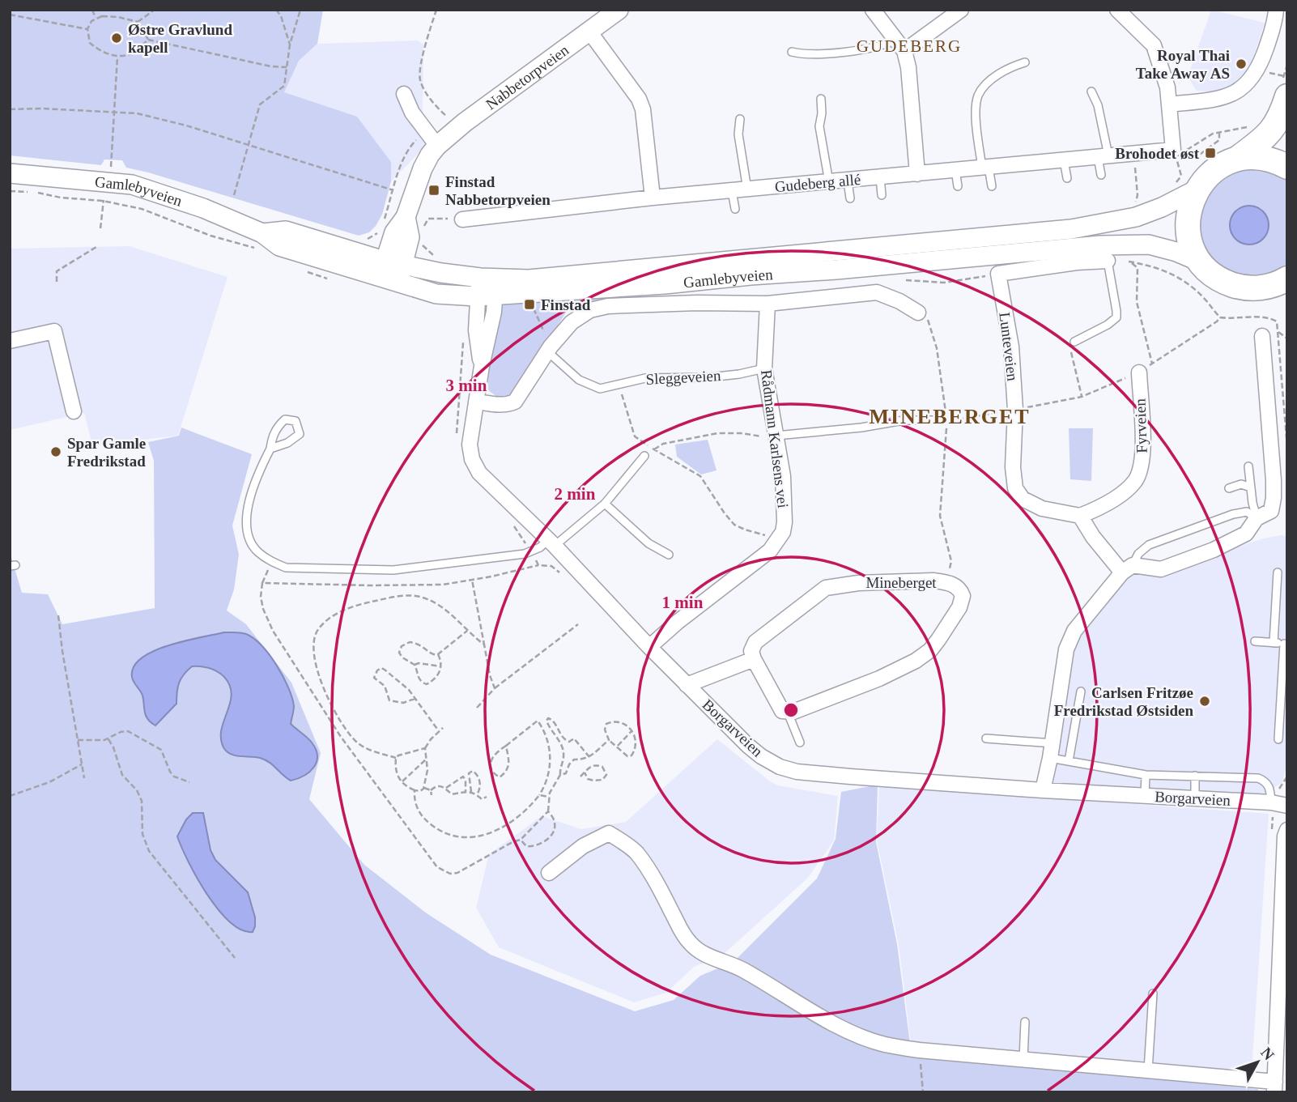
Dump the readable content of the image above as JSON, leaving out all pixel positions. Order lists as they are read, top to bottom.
{
  "streets": {
    "street": [
      "Nabbetorpveien",
      "Gudeberg allé",
      "Gamlebyveien",
      "Lunteveien",
      "Fyrveien",
      "Rådmann Karlsens vei",
      "Mineberget",
      "Borgarveien"
    ],
    "lane": ["Sleggeveien"]
  },
  "crossings": [
    ["Nabbetorpveien", "Gamlebyveien"],
    ["Gamlebyveien", "Borgarveien"],
    ["Lunteveien", "Fyrveien"],
    ["Sleggeveien", "Rådmann Karlsens vei"]
  ],
  "districts": ["GUDEBERG", "MINEBERGET"],
  "places": {
    "other": [
      "Østre Gravlund kapell",
      "Royal Thai Take Away AS",
      "Spar Gamle Fredrikstad",
      "Carlsen Fritzøe Fredrikstad Østsiden"
    ],
    "transit": ["Brohodet øst", "Finstad Nabbetorpveien", "Finstad"]
  },
  "north": "top right",
  "rings": ["3 min", "2 min", "1 min"]
}
